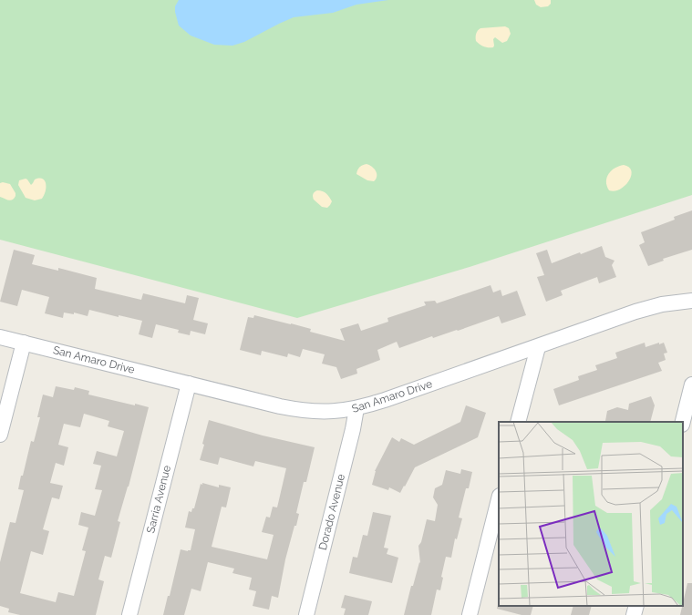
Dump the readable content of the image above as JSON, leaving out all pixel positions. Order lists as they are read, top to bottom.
{
  "streets": {
    "street": ["San Amaro Drive", "Sarria Avenue", "Dorado Avenue"]
  },
  "crossings": [
    ["San Amaro Drive", "Sarria Avenue"],
    ["San Amaro Drive", "Dorado Avenue"]
  ]
}
